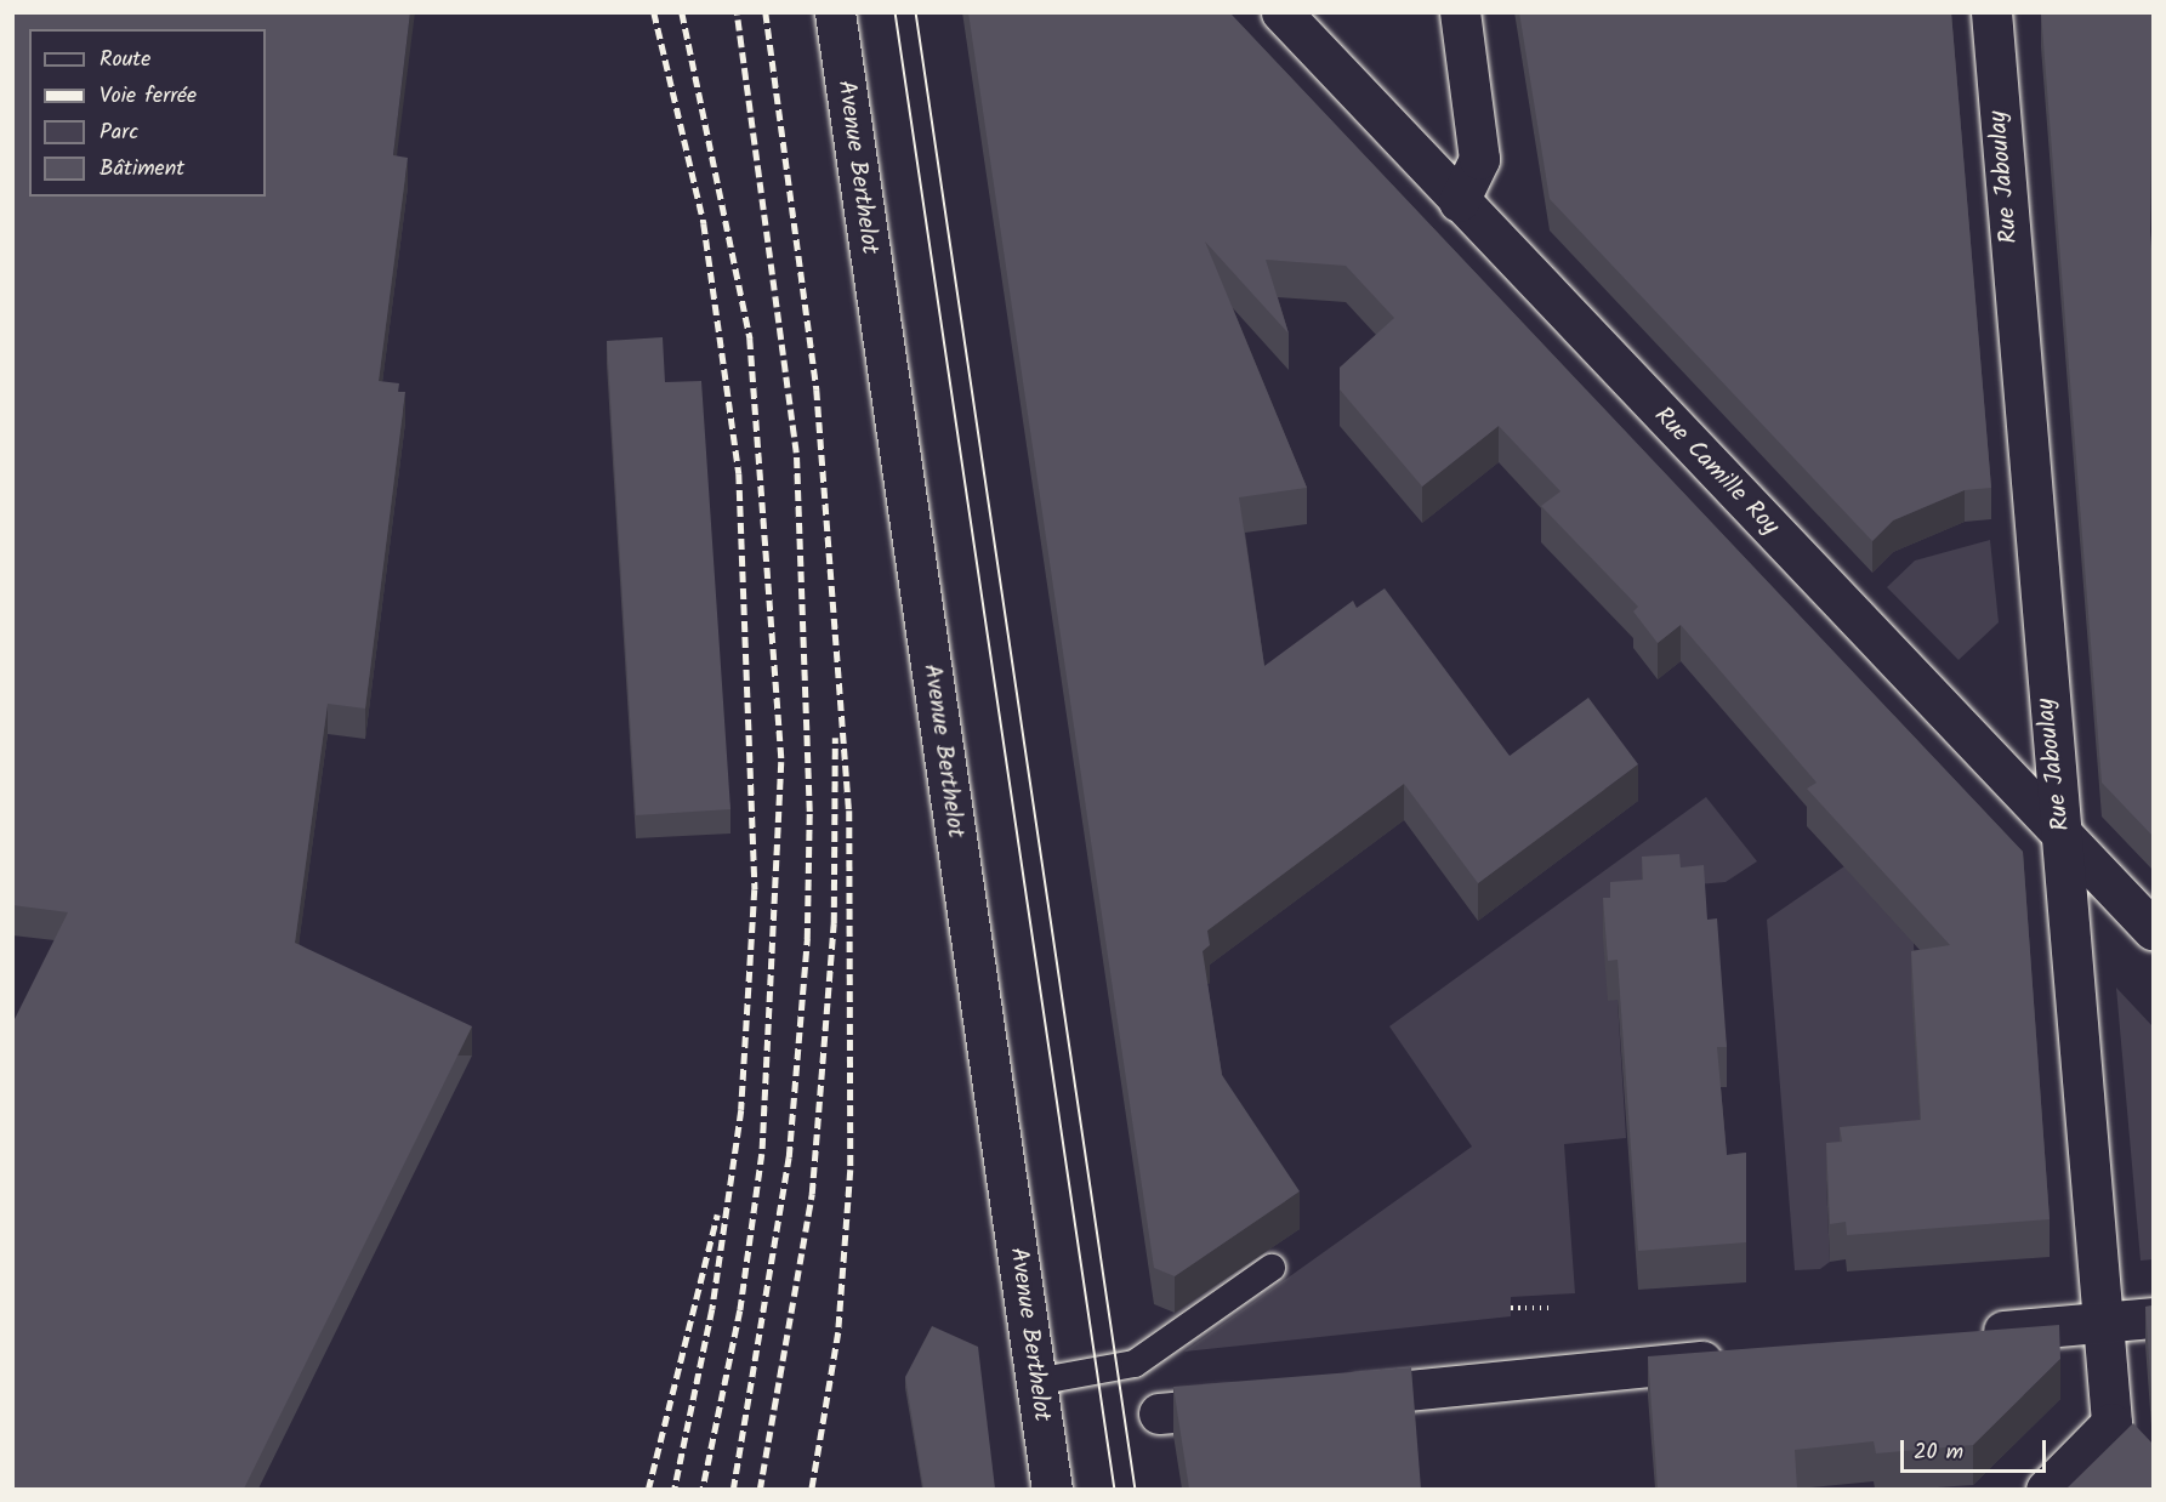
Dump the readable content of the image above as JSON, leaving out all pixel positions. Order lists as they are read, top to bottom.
{
  "streets": {
    "street": ["Avenue Berthelot", "Rue Jaboulay", "Rue Camille Roy"]
  },
  "crossings": [
    ["Rue Jaboulay", "Rue Camille Roy"]
  ],
  "legend": [
    "Route",
    "Voie ferrée",
    "Parc",
    "Bâtiment"
  ],
  "scale_bar": "20 m"
}
